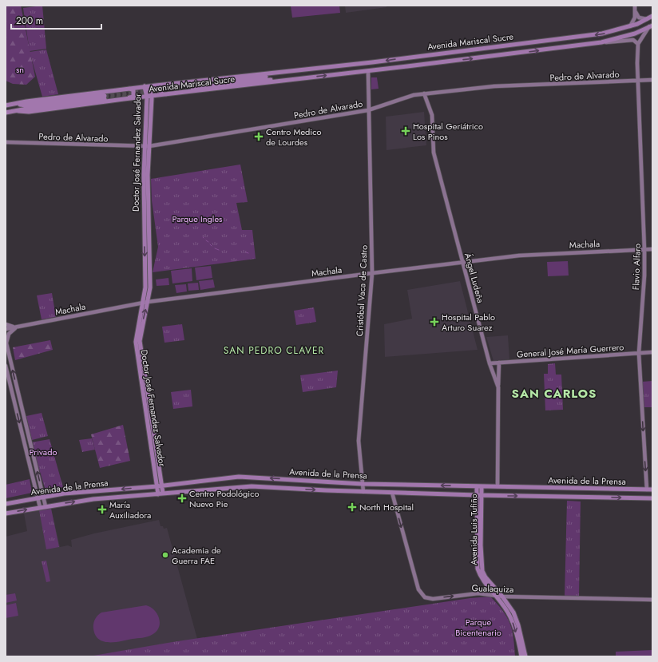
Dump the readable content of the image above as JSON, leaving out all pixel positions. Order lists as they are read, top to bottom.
{
  "streets": {
    "main road": [
      "Avenida Mariscal Sucre",
      "Pedro de Alvarado",
      "Doctor José Fernandez Salvador",
      "Machala",
      "Flavio Alfaro",
      "Ángel Ludeña",
      "Cristóbal Vaca de Castro",
      "General José María Guerrero",
      "Avenida de la Prensa",
      "Avenida Luis Tufiño",
      "Gualaquiza"
    ]
  },
  "crossings": [
    ["Avenida Mariscal Sucre", "Doctor José Fernandez Salvador"],
    ["Avenida Mariscal Sucre", "Cristóbal Vaca de Castro"],
    ["Pedro de Alvarado", "Doctor José Fernandez Salvador"],
    ["Pedro de Alvarado", "Flavio Alfaro"],
    ["Pedro de Alvarado", "Ángel Ludeña"],
    ["Pedro de Alvarado", "Cristóbal Vaca de Castro"],
    ["Doctor José Fernandez Salvador", "Machala"],
    ["Doctor José Fernandez Salvador", "Avenida de la Prensa"],
    ["Machala", "Flavio Alfaro"],
    ["Machala", "Ángel Ludeña"],
    ["Machala", "Cristóbal Vaca de Castro"],
    ["Flavio Alfaro", "General José María Guerrero"],
    ["Flavio Alfaro", "Avenida de la Prensa"],
    ["Ángel Ludeña", "General José María Guerrero"],
    ["Ángel Ludeña", "Avenida de la Prensa"],
    ["Cristóbal Vaca de Castro", "Avenida de la Prensa"],
    ["Avenida de la Prensa", "Avenida Luis Tufiño"],
    ["Avenida de la Prensa", "Gualaquiza"],
    ["Avenida Luis Tufiño", "Gualaquiza"]
  ],
  "districts": ["SAN PEDRO CLAVER", "SAN CARLOS"],
  "parks": [
    "sn",
    "Parque Ingles",
    "Privado",
    "Parque Bicentenario"
  ],
  "places": {
    "health": [
      "Hospital Geriátrico Los Pinos",
      "Centro Medico de Lourdes",
      "Hospital Pablo Arturo Suarez",
      "Centro Podológico Nuevo Pie",
      "North Hospital",
      "María Auxiliadora"
    ],
    "other": ["Academia de Guerra FAE"]
  },
  "scale_bar": "200 m"
}
